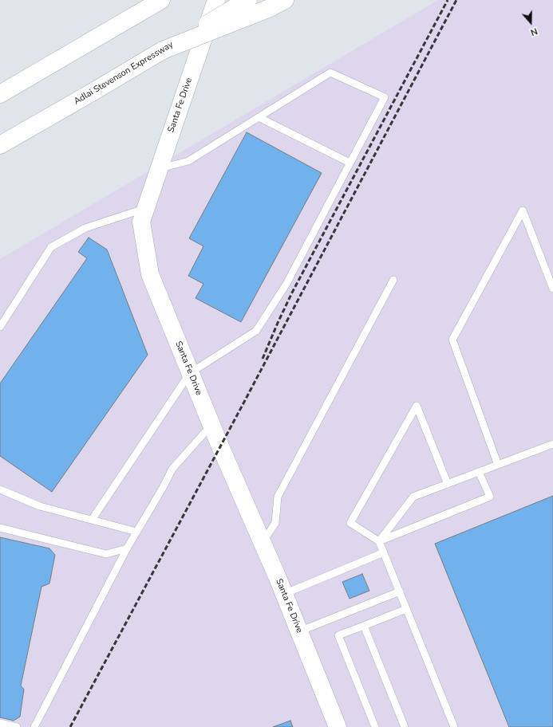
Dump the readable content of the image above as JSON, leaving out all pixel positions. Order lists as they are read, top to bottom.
{
  "streets": {
    "main road": ["Adlai Stevenson Expressway", "Santa Fe Drive"]
  },
  "north": "bottom"
}
